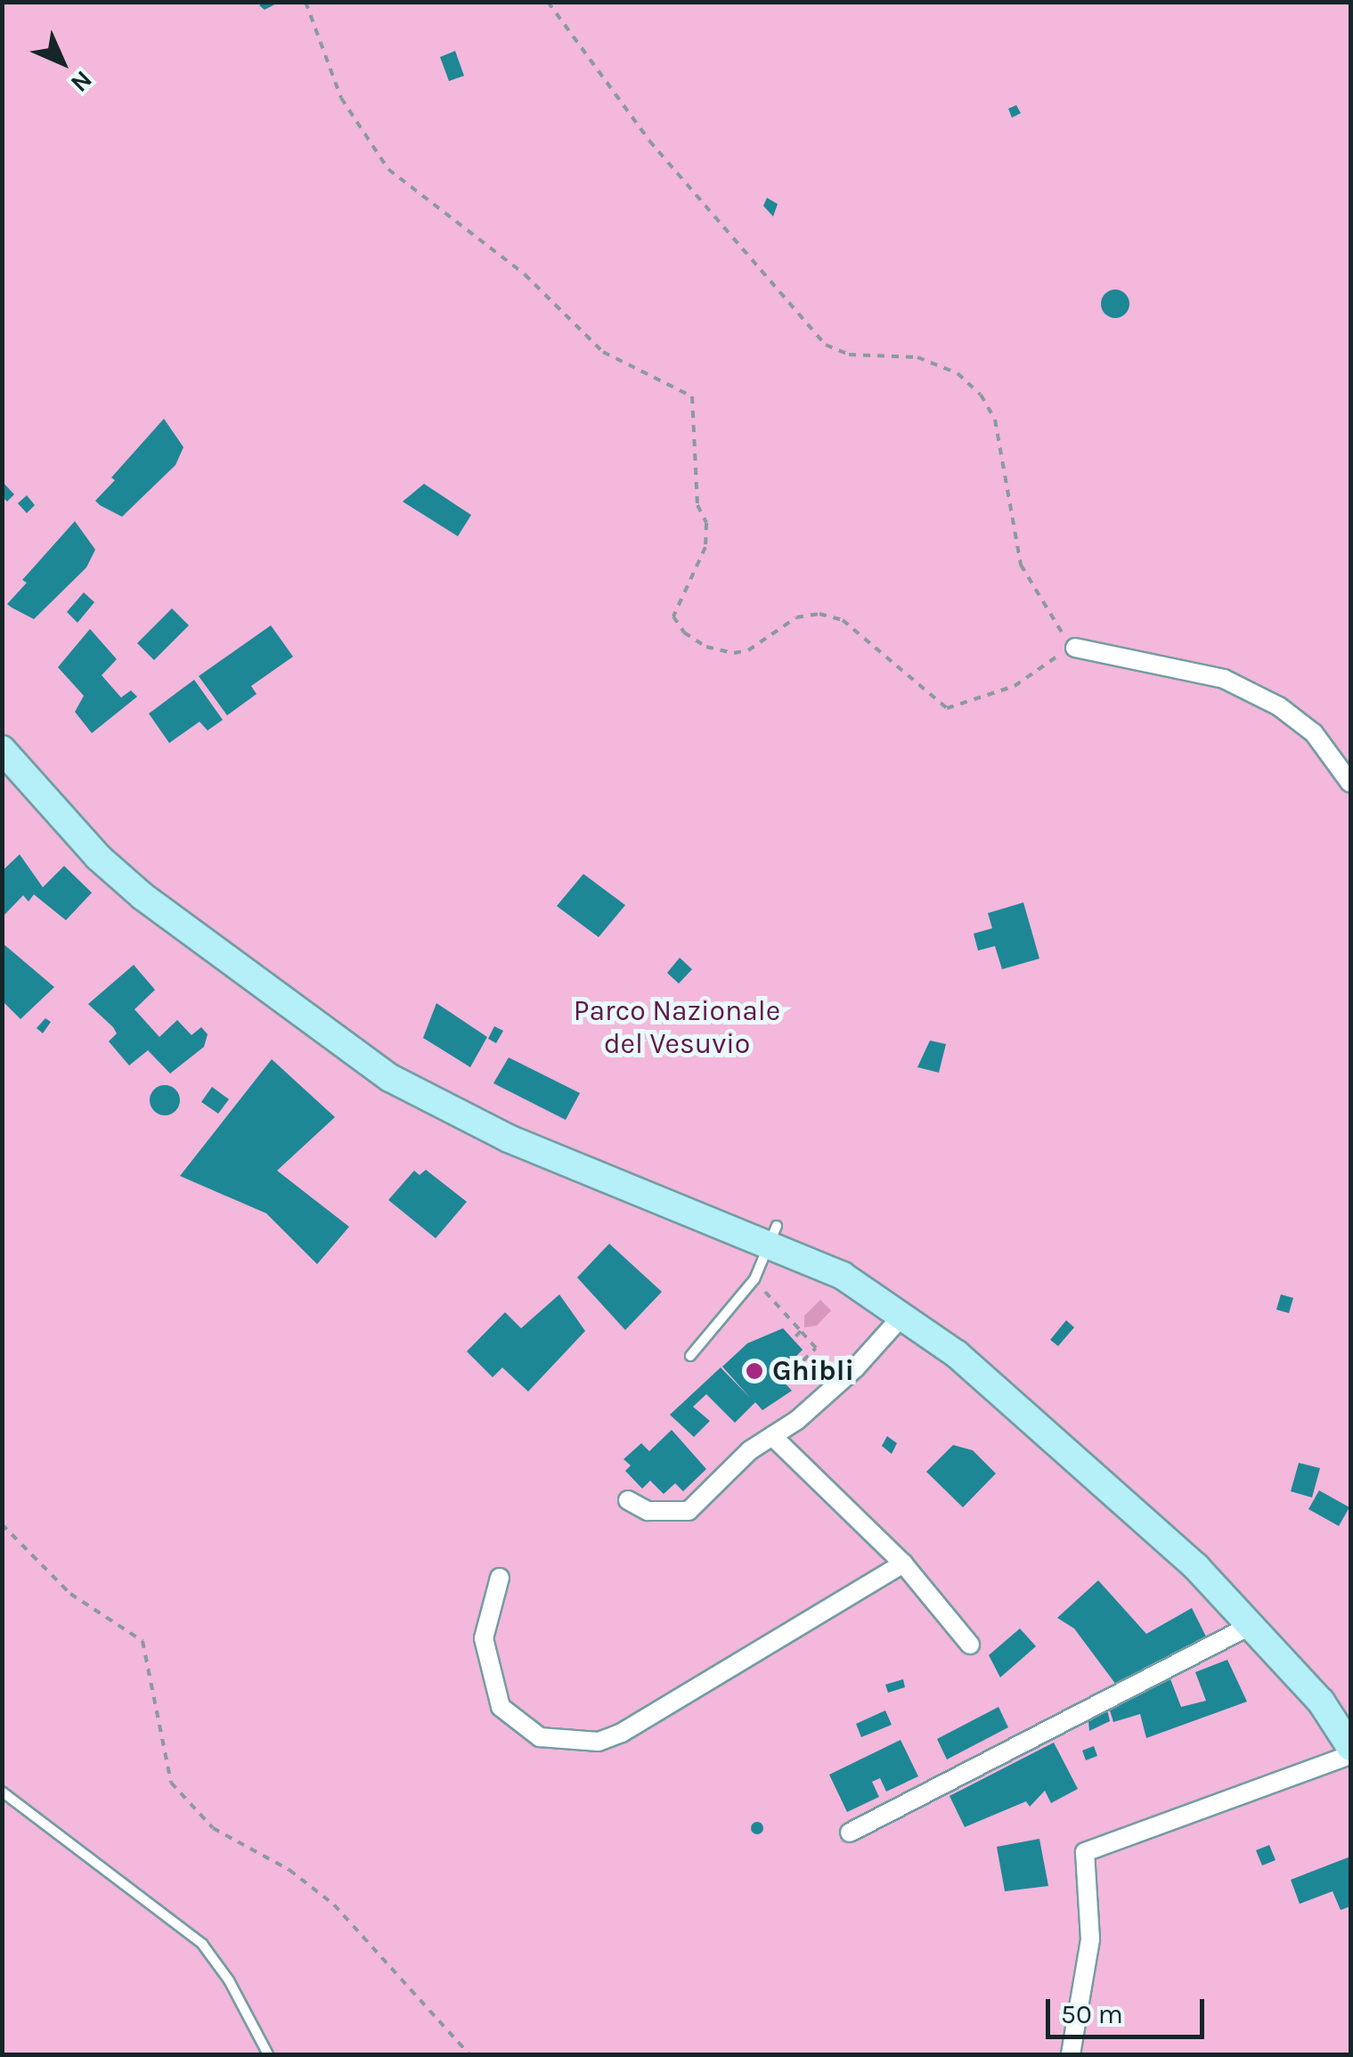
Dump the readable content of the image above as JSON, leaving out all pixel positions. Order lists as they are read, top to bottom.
{
  "parks": ["Parco Nazionale del Vesuvio"],
  "places": ["Ghibli"],
  "scale_bar": "50 m",
  "north": "bottom right"
}
